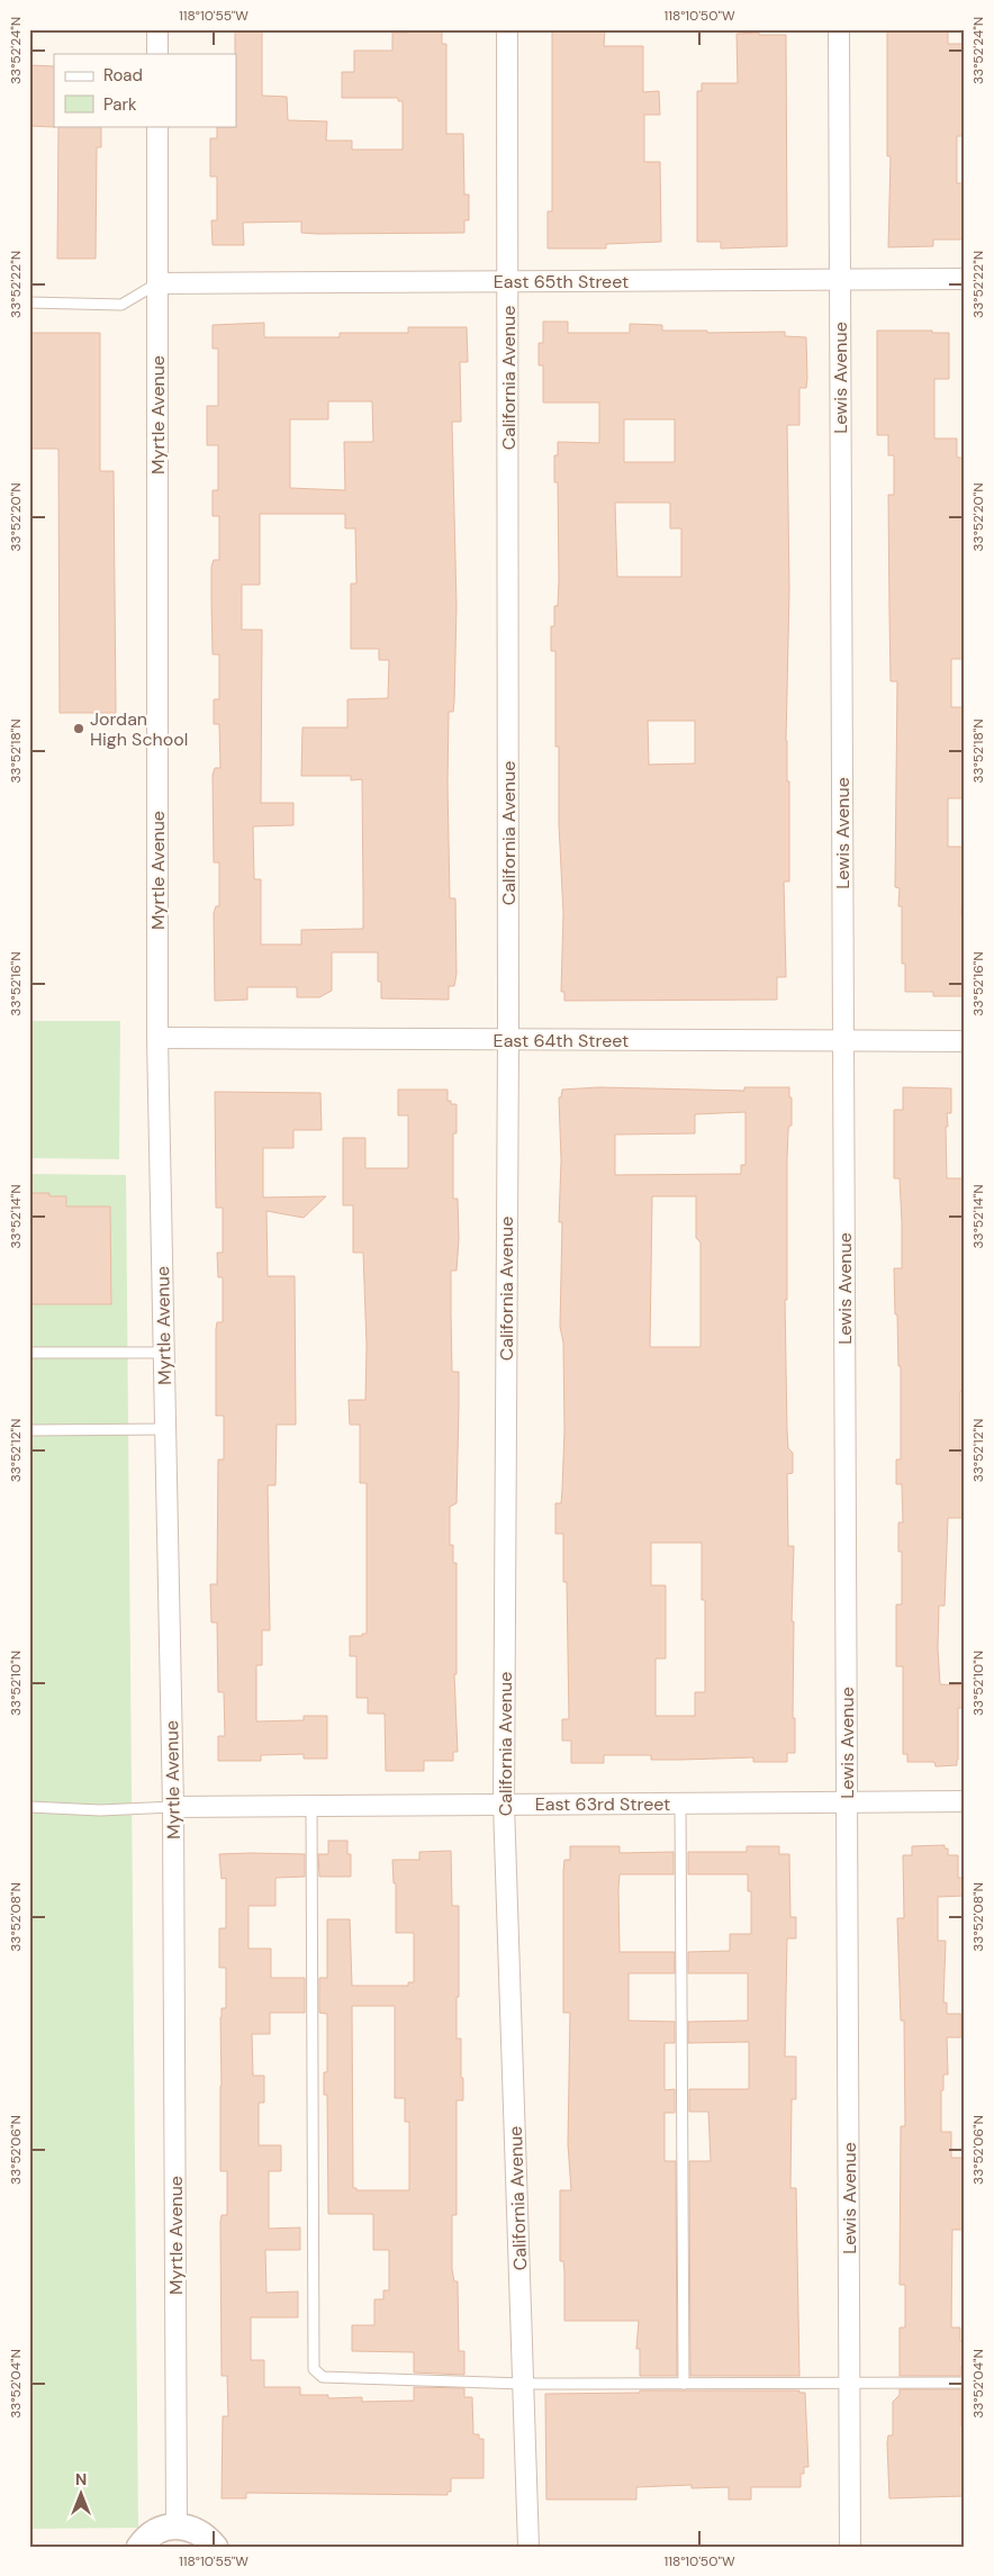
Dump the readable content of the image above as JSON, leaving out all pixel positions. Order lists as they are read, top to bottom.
{
  "streets": {
    "street": [
      "East 65th Street",
      "California Avenue",
      "Lewis Avenue",
      "Myrtle Avenue",
      "East 64th Street",
      "East 63rd Street"
    ]
  },
  "crossings": [
    ["East 65th Street", "California Avenue"],
    ["East 65th Street", "Lewis Avenue"],
    ["East 65th Street", "Myrtle Avenue"],
    ["California Avenue", "East 64th Street"],
    ["California Avenue", "East 63rd Street"],
    ["Lewis Avenue", "East 64th Street"],
    ["Lewis Avenue", "East 63rd Street"],
    ["Myrtle Avenue", "East 64th Street"],
    ["Myrtle Avenue", "East 63rd Street"]
  ],
  "places": ["Jordan High School"],
  "legend": ["Road", "Park"],
  "north": "top",
  "coordinates": [
    "118°10'55\"W",
    "118°10'50\"W",
    "33°52'24\"N",
    "33°52'22\"N",
    "33°52'20\"N",
    "33°52'18\"N",
    "33°52'16\"N",
    "33°52'14\"N",
    "33°52'12\"N",
    "33°52'10\"N",
    "33°52'08\"N",
    "33°52'06\"N",
    "33°52'04\"N"
  ]
}
